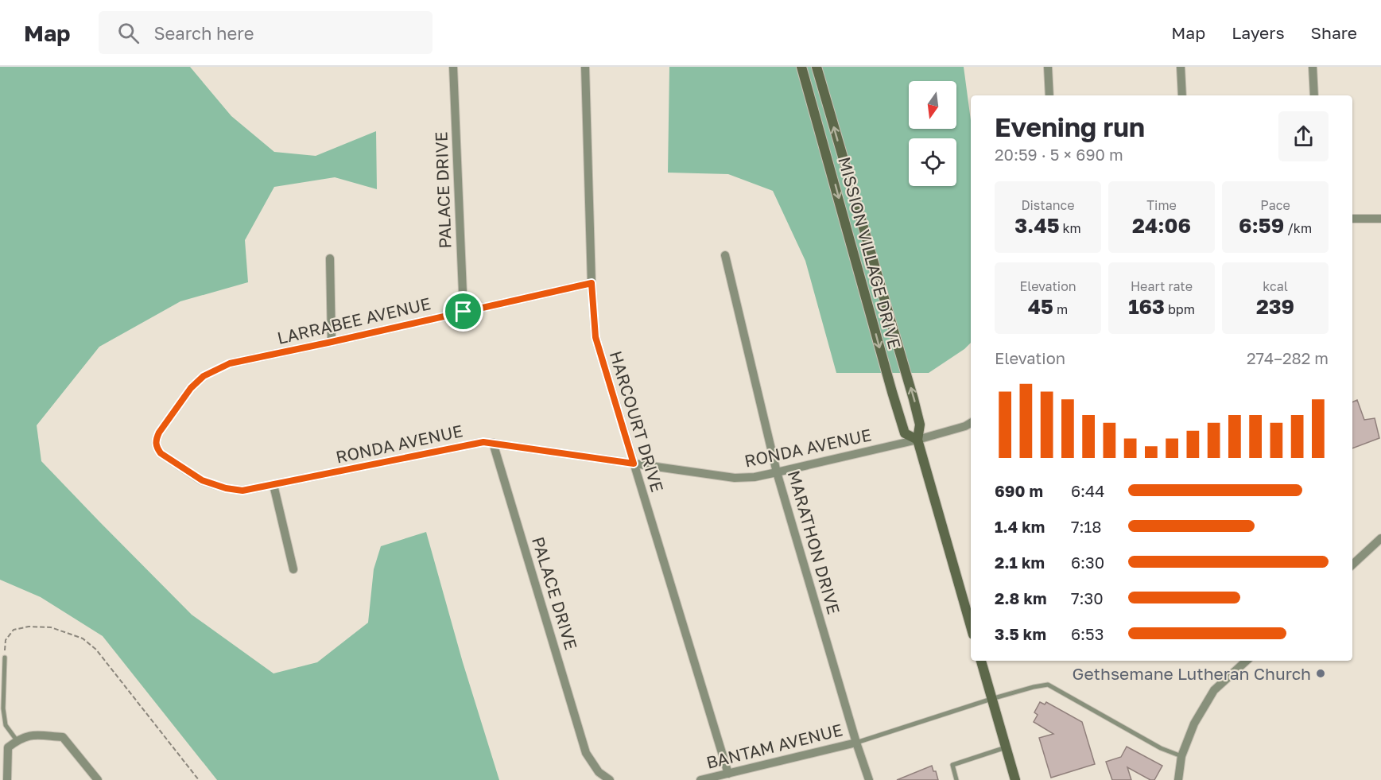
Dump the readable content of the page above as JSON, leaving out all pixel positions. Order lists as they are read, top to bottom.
{
  "streets": {
    "main road": ["MISSION VILLAGE DRIVE"],
    "street": [
      "PALACE DRIVE",
      "LARRABEE AVENUE",
      "HARCOURT DRIVE",
      "RONDA AVENUE",
      "MARATHON DRIVE",
      "BANTAM AVENUE"
    ]
  },
  "crossings": [
    ["PALACE DRIVE", "LARRABEE AVENUE"],
    ["PALACE DRIVE", "RONDA AVENUE"],
    ["MISSION VILLAGE DRIVE", "RONDA AVENUE"],
    ["LARRABEE AVENUE", "HARCOURT DRIVE"],
    ["LARRABEE AVENUE", "RONDA AVENUE"],
    ["HARCOURT DRIVE", "RONDA AVENUE"],
    ["HARCOURT DRIVE", "BANTAM AVENUE"],
    ["RONDA AVENUE", "MARATHON DRIVE"],
    ["MARATHON DRIVE", "BANTAM AVENUE"]
  ],
  "places": ["Gethsemane Lutheran Church"],
  "north": "bottom",
  "page": {
    "header": "Map",
    "search": "Search here",
    "nav": ["Map", "Layers", "Share"],
    "heading": ["Evening run", "20:59 · 5 × 690 m"],
    "stats": [
      ["Distance", "3.45 km"],
      ["Time", "24:06"],
      ["Pace", "6:59 /km"],
      ["Elevation", "45 m"],
      ["Heart rate", "163 bpm"],
      ["kcal", "239"]
    ],
    "chart": ["Elevation", "274–282 m"],
    "list": [
      {
        "name": "690 m",
        "note": "6:44"
      },
      {
        "name": "1.4 km",
        "note": "7:18"
      },
      {
        "name": "2.1 km",
        "note": "6:30"
      },
      {
        "name": "2.8 km",
        "note": "7:30"
      },
      {
        "name": "3.5 km",
        "note": "6:53"
      }
    ]
  }
}
